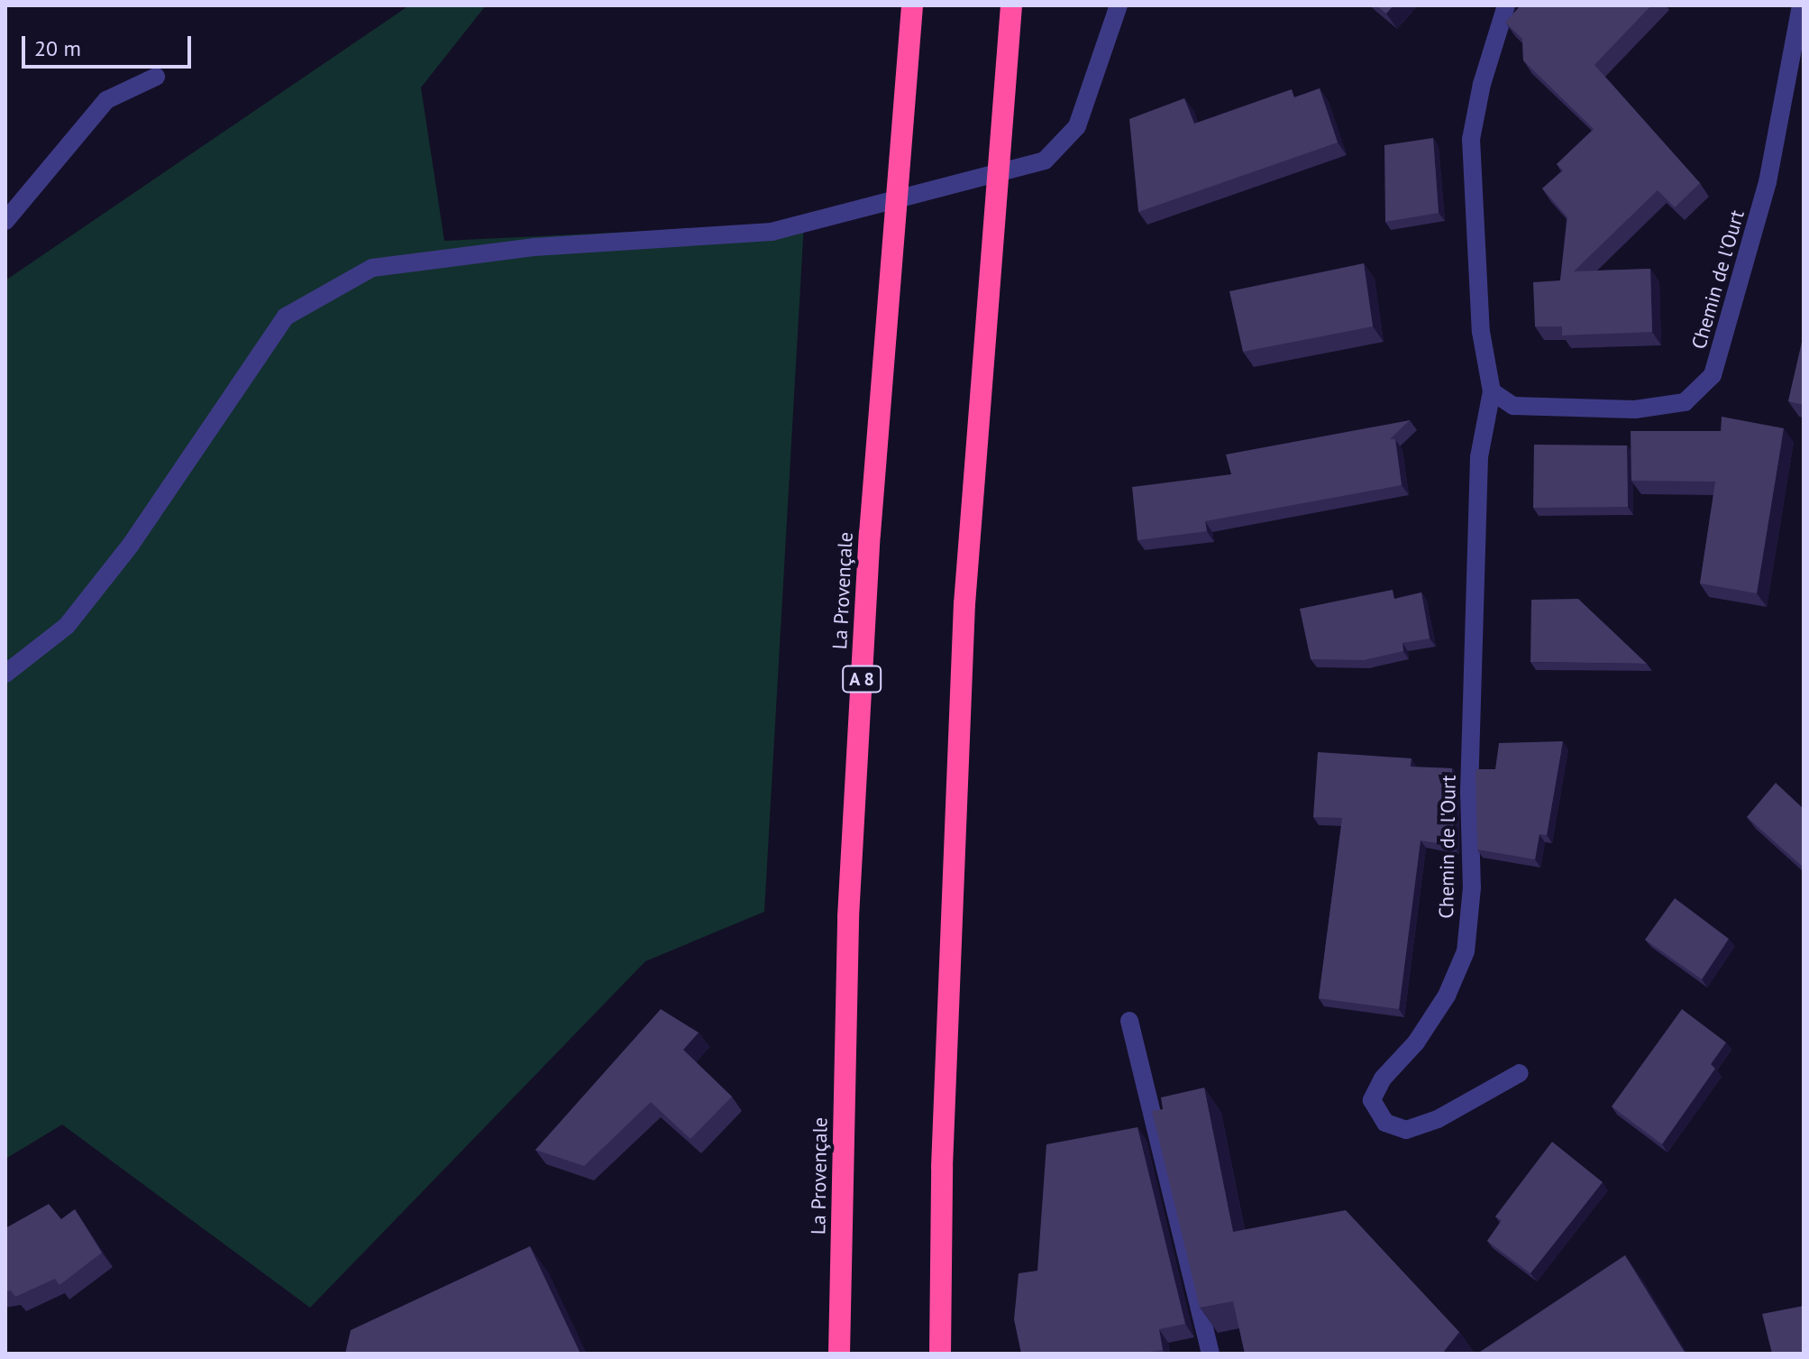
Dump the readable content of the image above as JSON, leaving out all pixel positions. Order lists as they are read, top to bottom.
{
  "streets": {
    "highway": ["La Provençale", "A 8"],
    "street": ["Chemin de l'Ourt"]
  },
  "scale_bar": "20 m"
}
